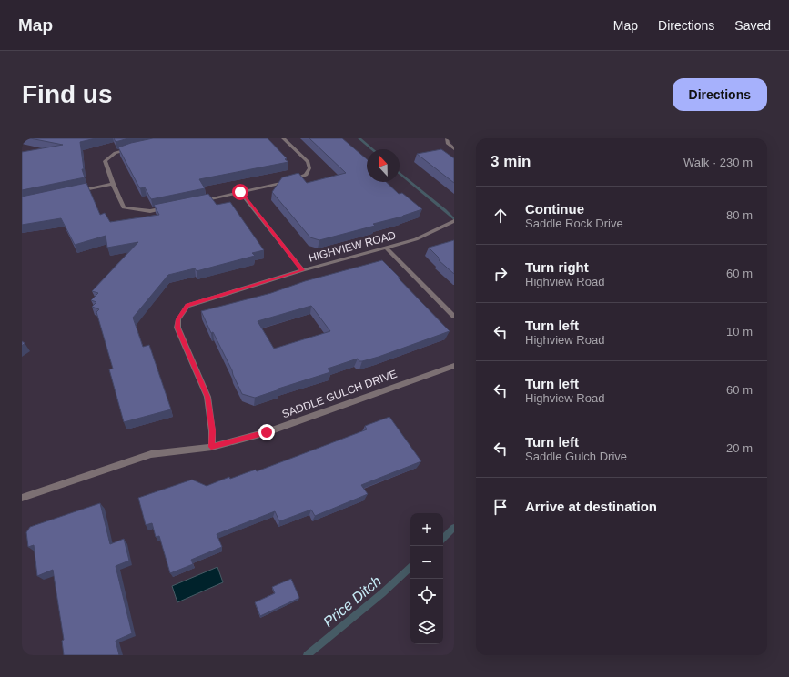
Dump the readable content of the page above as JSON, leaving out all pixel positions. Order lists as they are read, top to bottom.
{
  "streets": {
    "street": ["HIGHVIEW ROAD", "SADDLE GULCH DRIVE"]
  },
  "crossings": [
    ["HIGHVIEW ROAD", "SADDLE GULCH DRIVE"]
  ],
  "water": ["Price Ditch"],
  "north": "top",
  "page": {
    "header": "Map",
    "nav": ["Map", "Directions", "Saved"],
    "buttons": "Directions",
    "title": "Find us",
    "heading": ["3 min", "Walk · 230 m"],
    "list": [
      ["Continue", "Saddle Rock Drive", "80 m"],
      ["Turn right", "Highview Road", "60 m"],
      ["Turn left", "Highview Road", "10 m"],
      ["Turn left", "Highview Road", "60 m"],
      ["Turn left", "Saddle Gulch Drive", "20 m"],
      "Arrive at destination"
    ],
    "map_buttons": ["+", "−"]
  }
}
